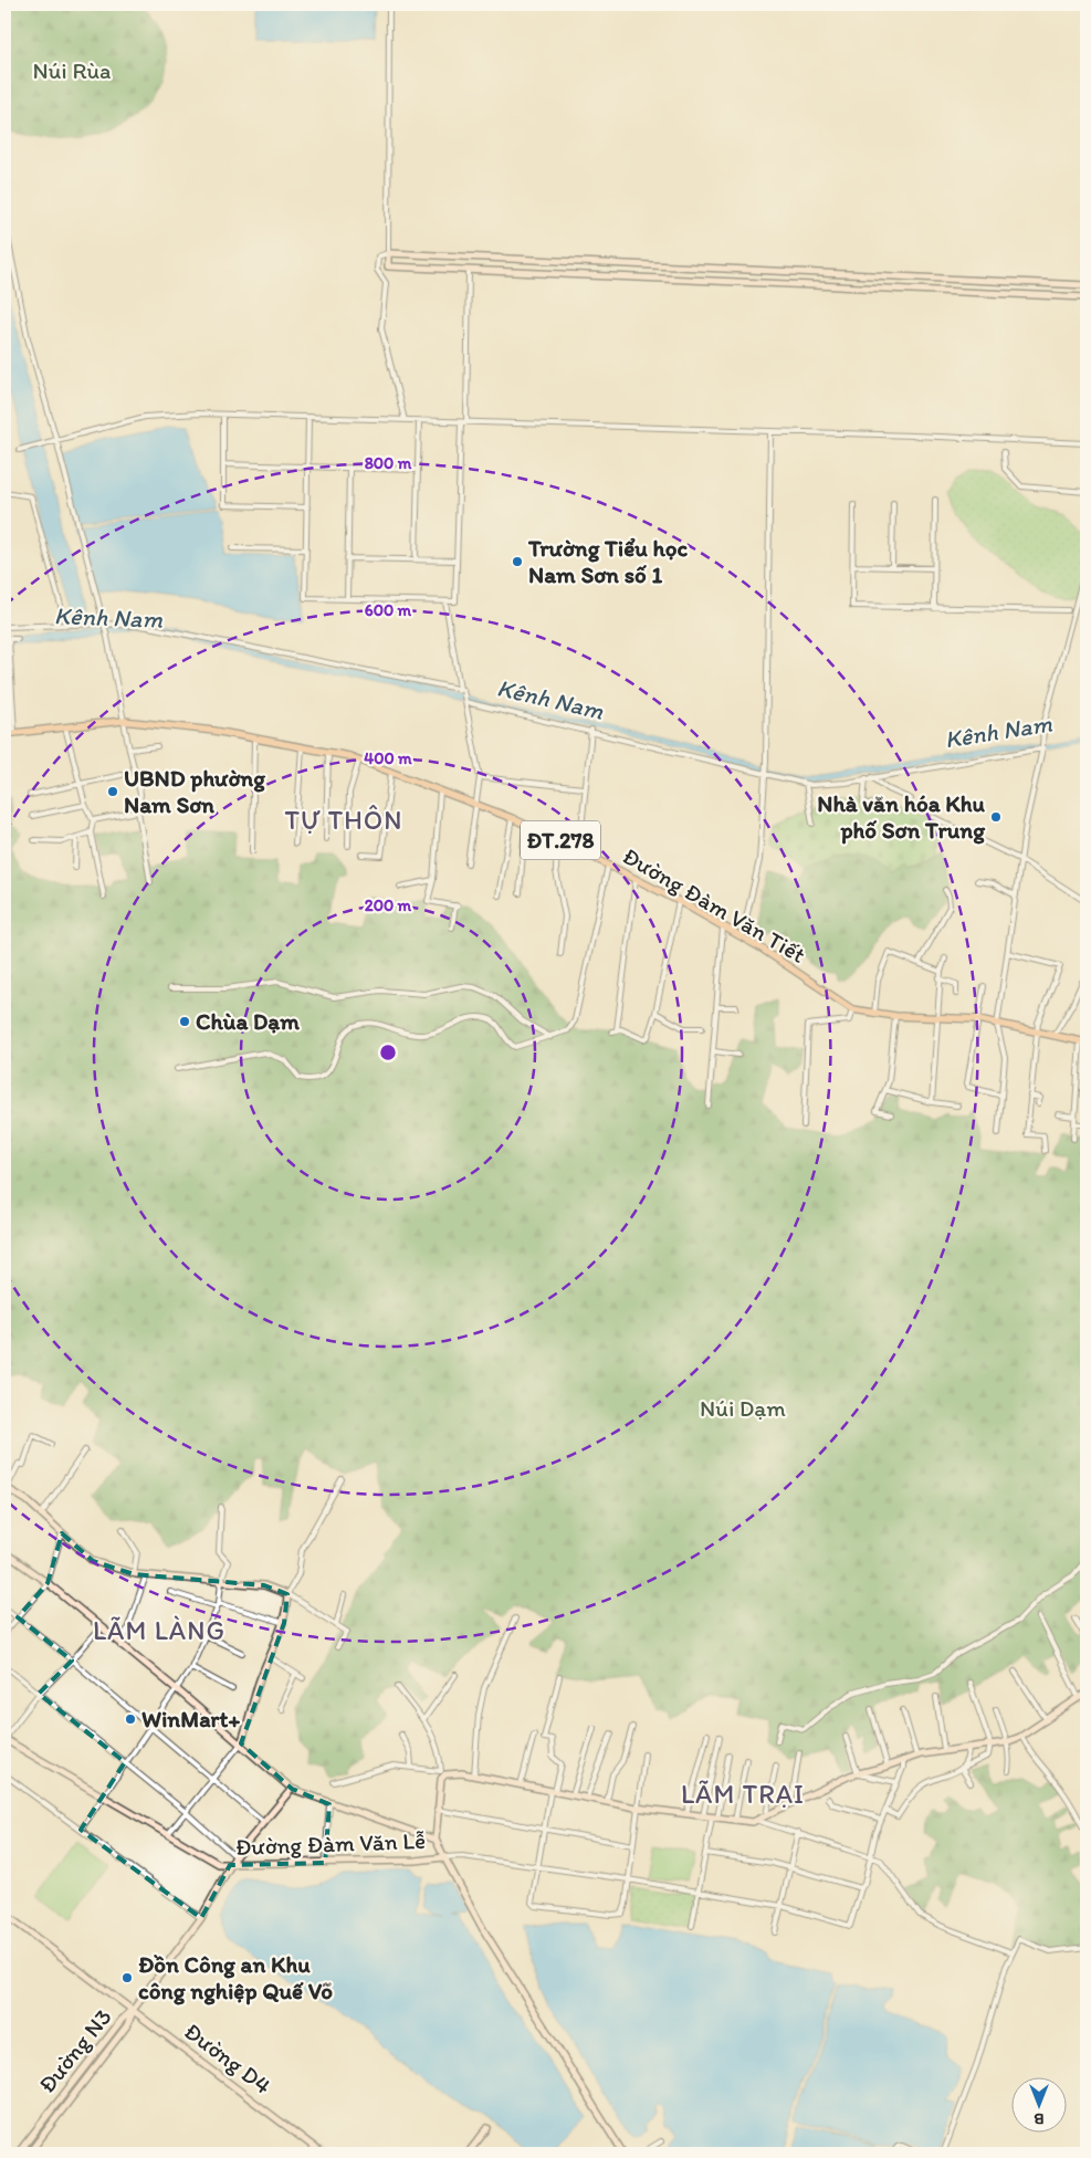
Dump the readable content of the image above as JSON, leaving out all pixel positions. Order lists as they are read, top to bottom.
{
  "streets": {
    "main road": ["ĐT.278", "Đường Đàm Văn Tiết"],
    "street": ["Đường Đàm Văn Lễ", "Đường N3", "Đường D4"]
  },
  "crossings": [
    ["Đường N3", "Đường D4"]
  ],
  "districts": ["TỰ THÔN", "LÃM LÀNG", "LÃM TRẠI"],
  "water": ["Kênh Nam"],
  "parks": ["Núi Rùa", "Núi Dạm"],
  "places": [
    "Trường Tiểu học Nam Sơn số 1",
    "UBND phường Nam Sơn",
    "Nhà văn hóa Khu phố Sơn Trung",
    "Chùa Dạm",
    "WinMart+",
    "Đồn Công an Khu công nghiệp Quế Võ"
  ],
  "north": "bottom",
  "rings": [
    "800 m",
    "600 m",
    "400 m",
    "200 m"
  ]
}
